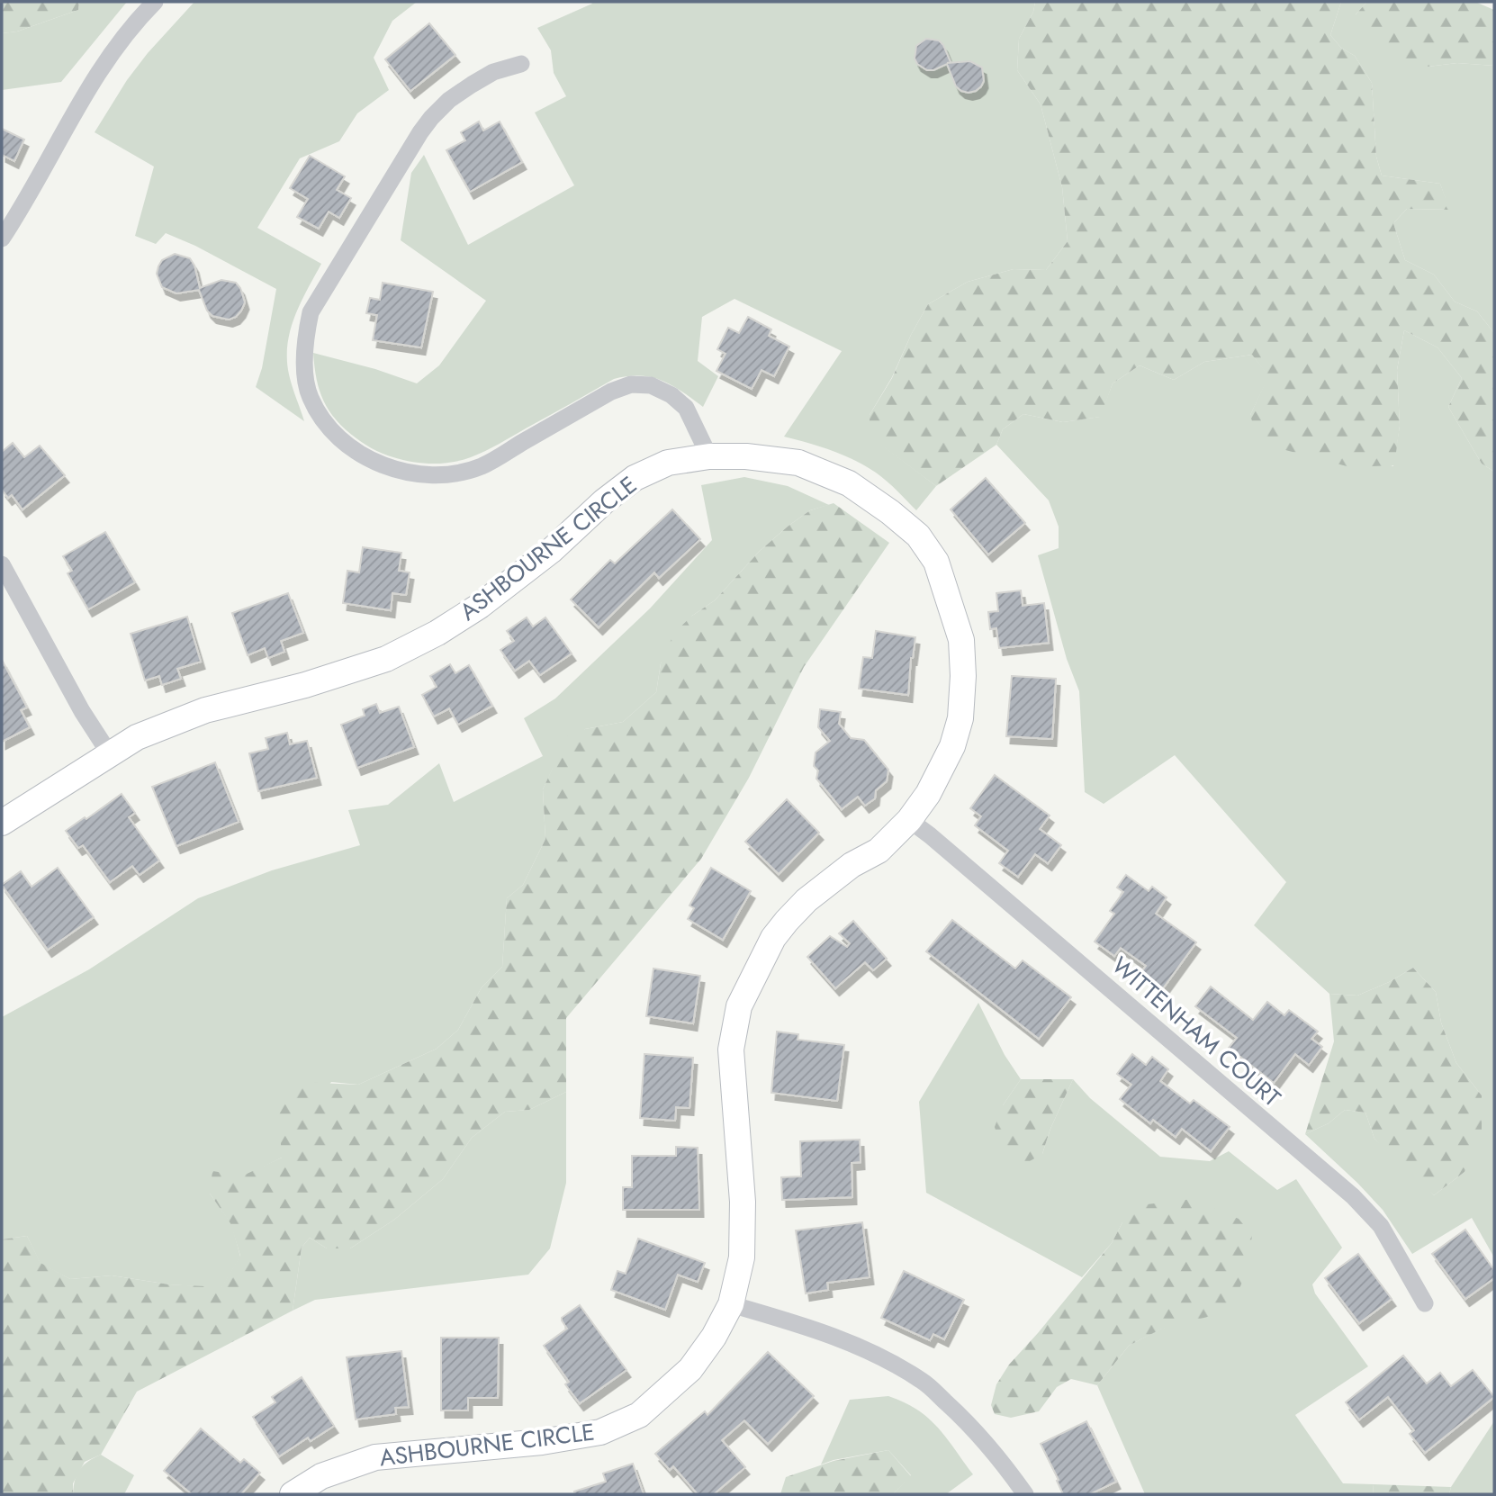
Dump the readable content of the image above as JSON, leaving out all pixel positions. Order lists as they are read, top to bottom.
{
  "streets": {
    "street": ["ASHBOURNE CIRCLE", "WITTENHAM COURT"]
  },
  "crossings": [
    ["ASHBOURNE CIRCLE", "WITTENHAM COURT"]
  ]
}
